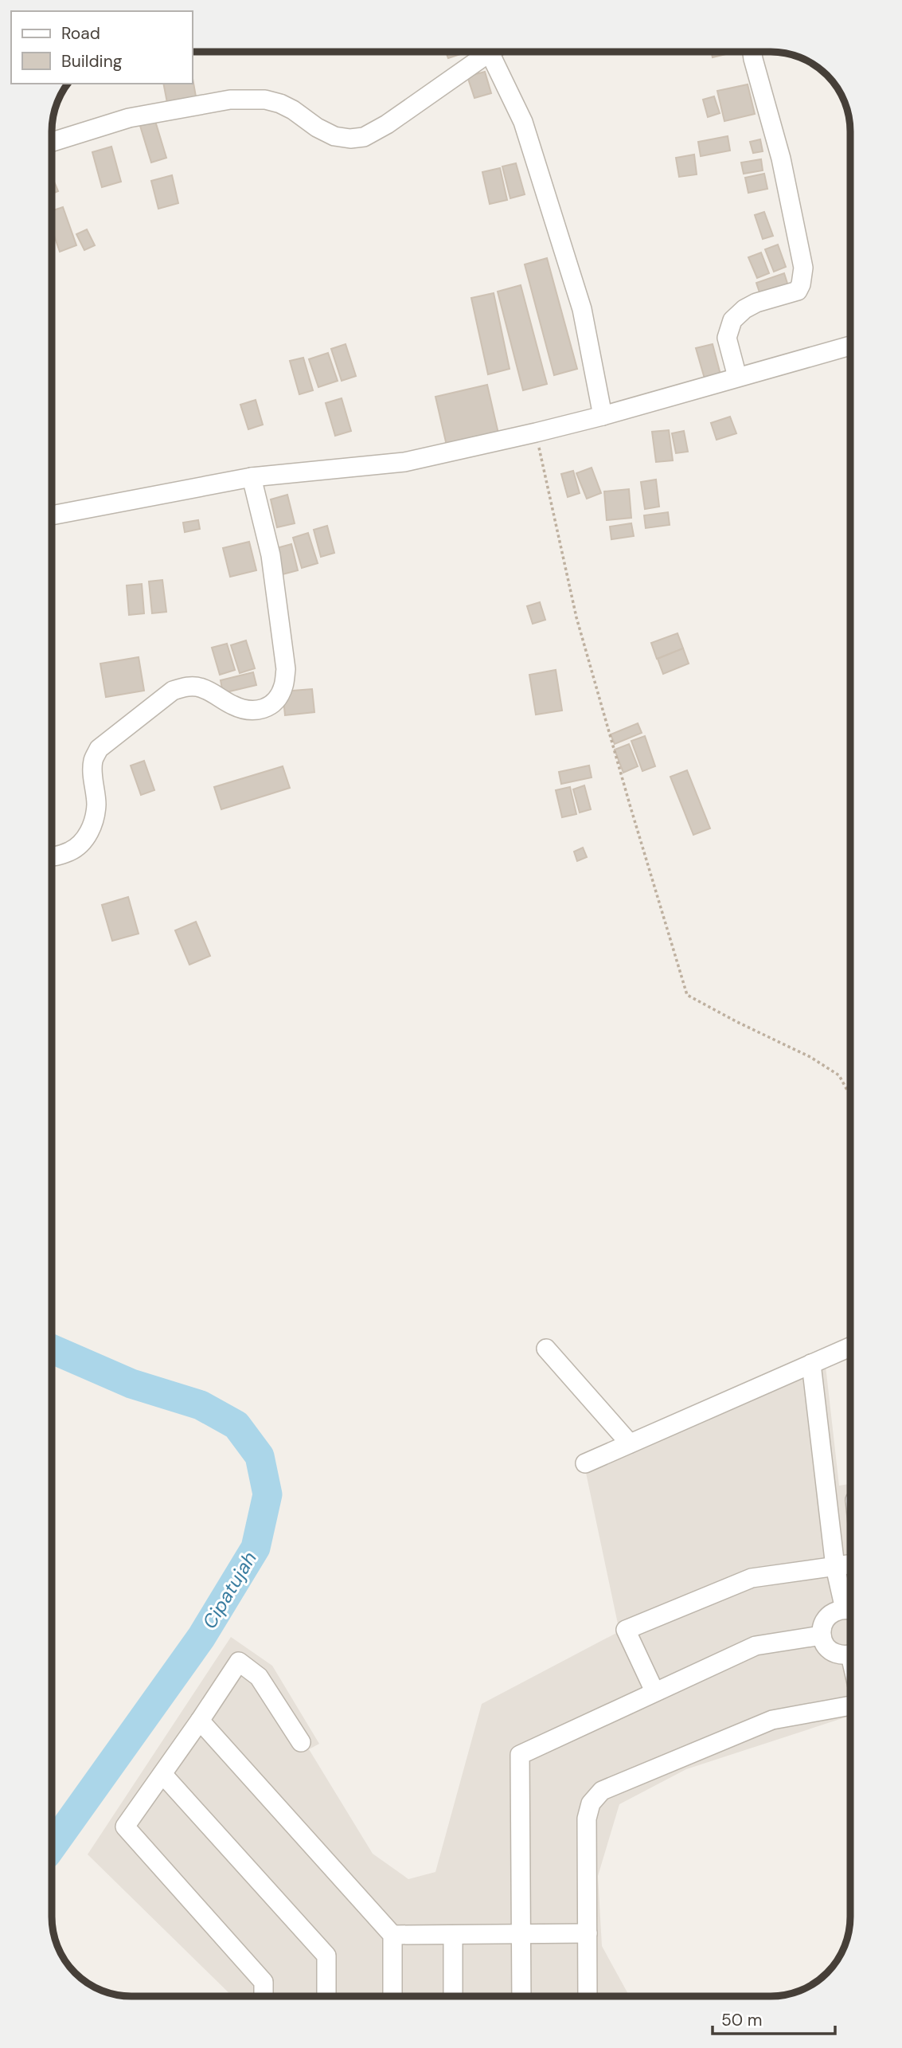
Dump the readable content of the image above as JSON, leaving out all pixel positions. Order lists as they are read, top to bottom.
{
  "water": ["Cipatujah"],
  "legend": ["Road", "Building"],
  "scale_bar": "50 m"
}
